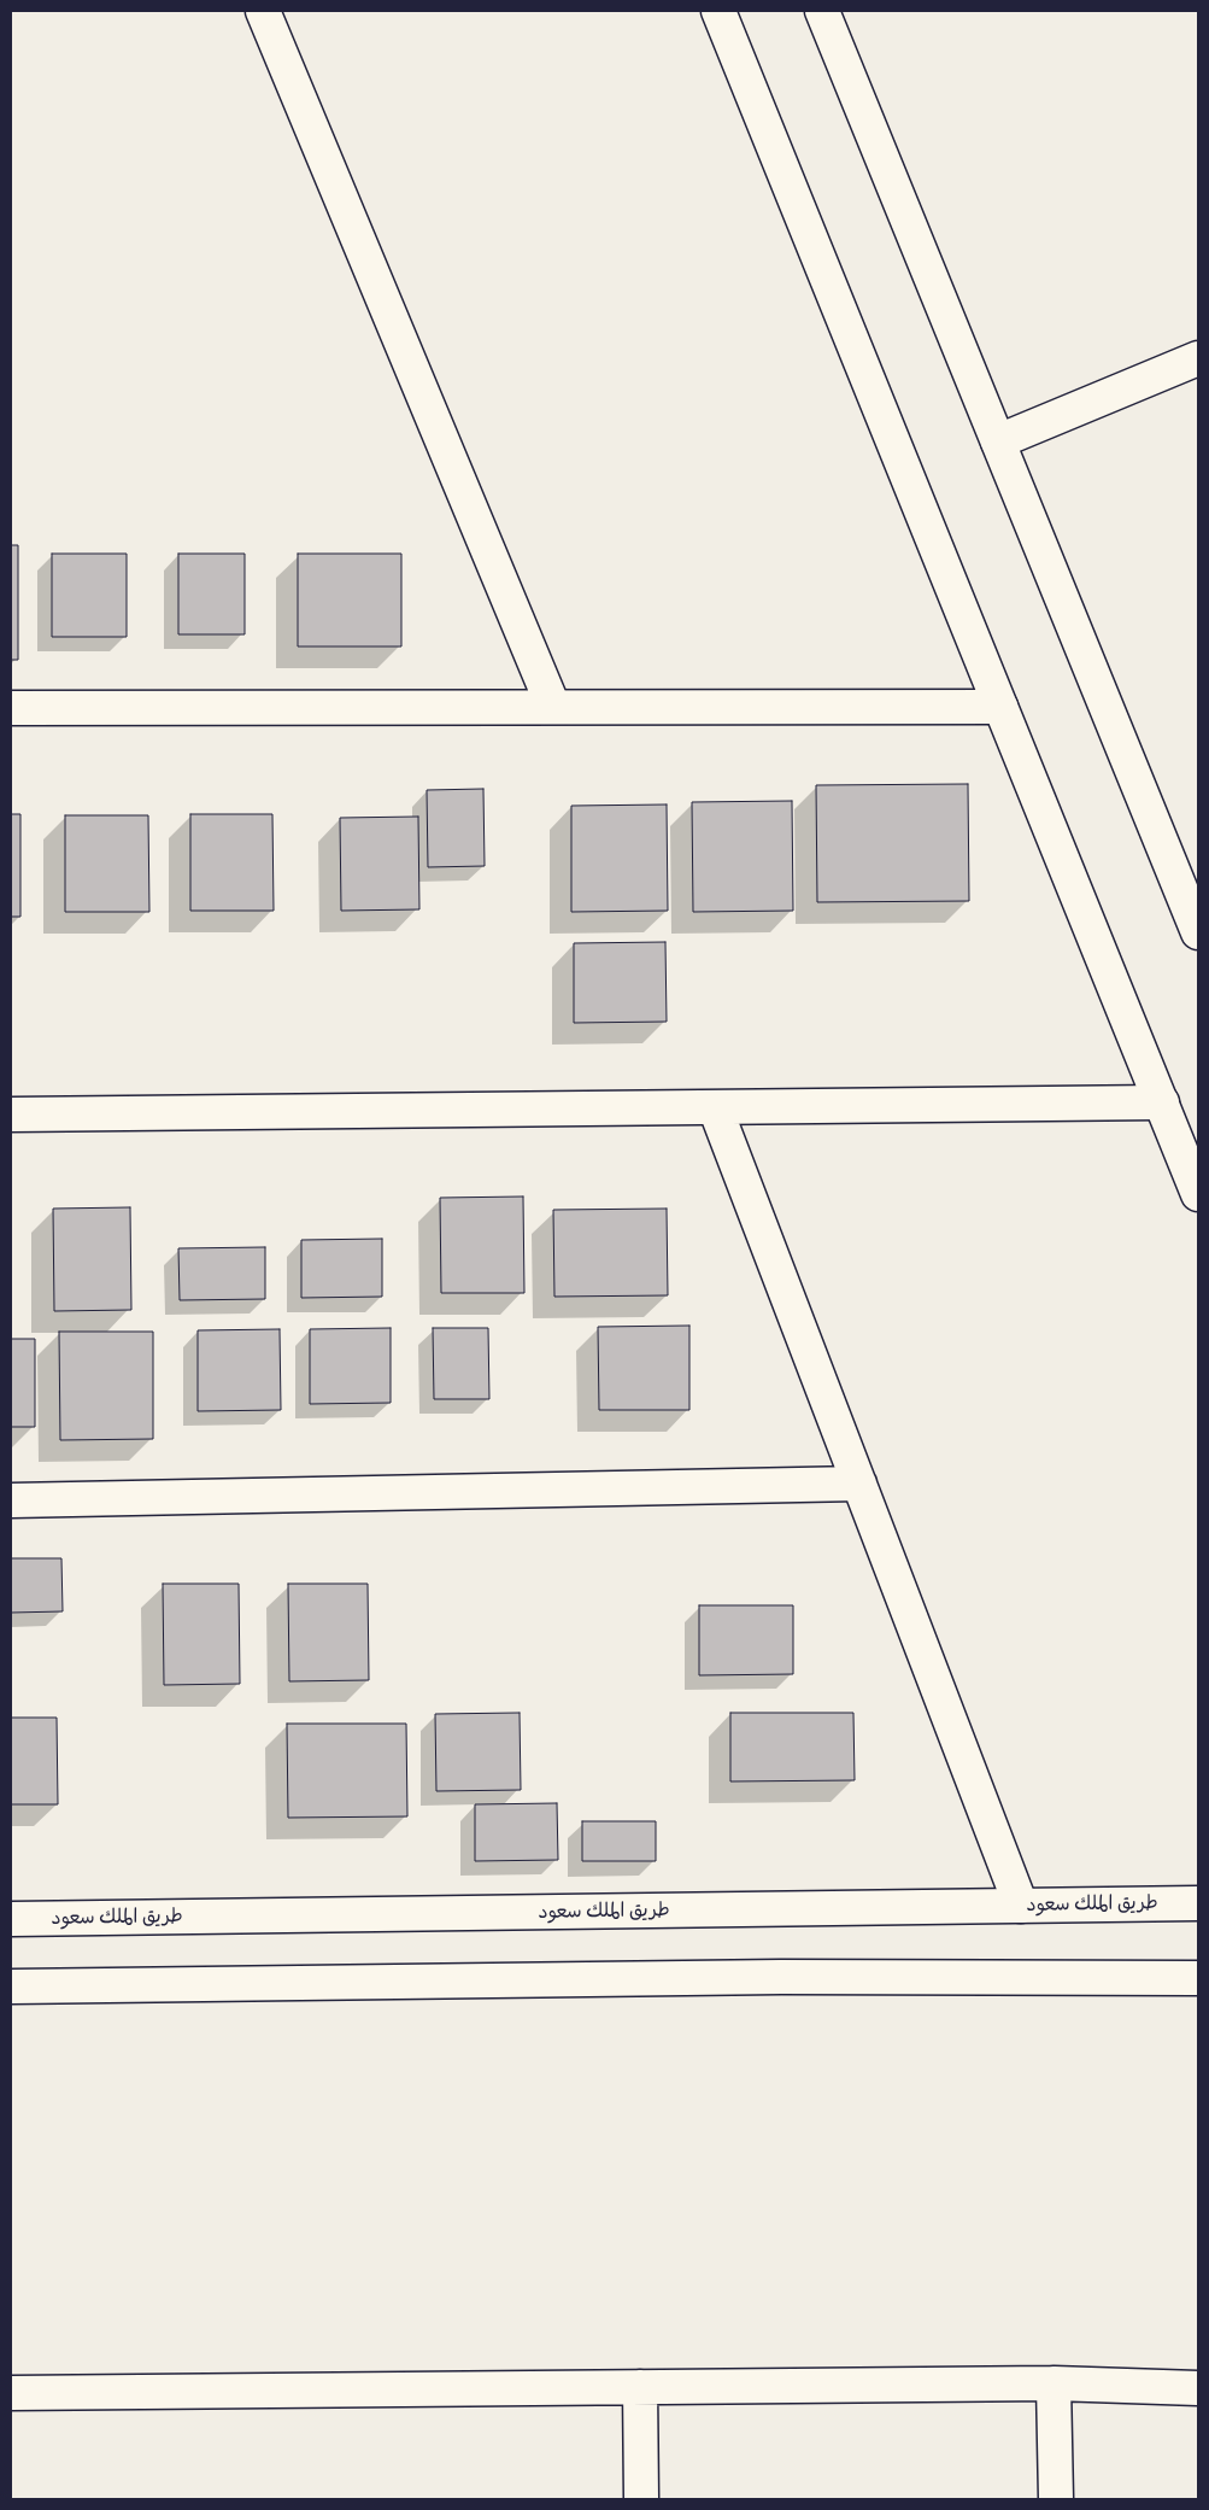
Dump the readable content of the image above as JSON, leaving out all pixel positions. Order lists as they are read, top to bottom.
{
  "streets": {
    "street": ["طريق الملك سعود"]
  }
}
